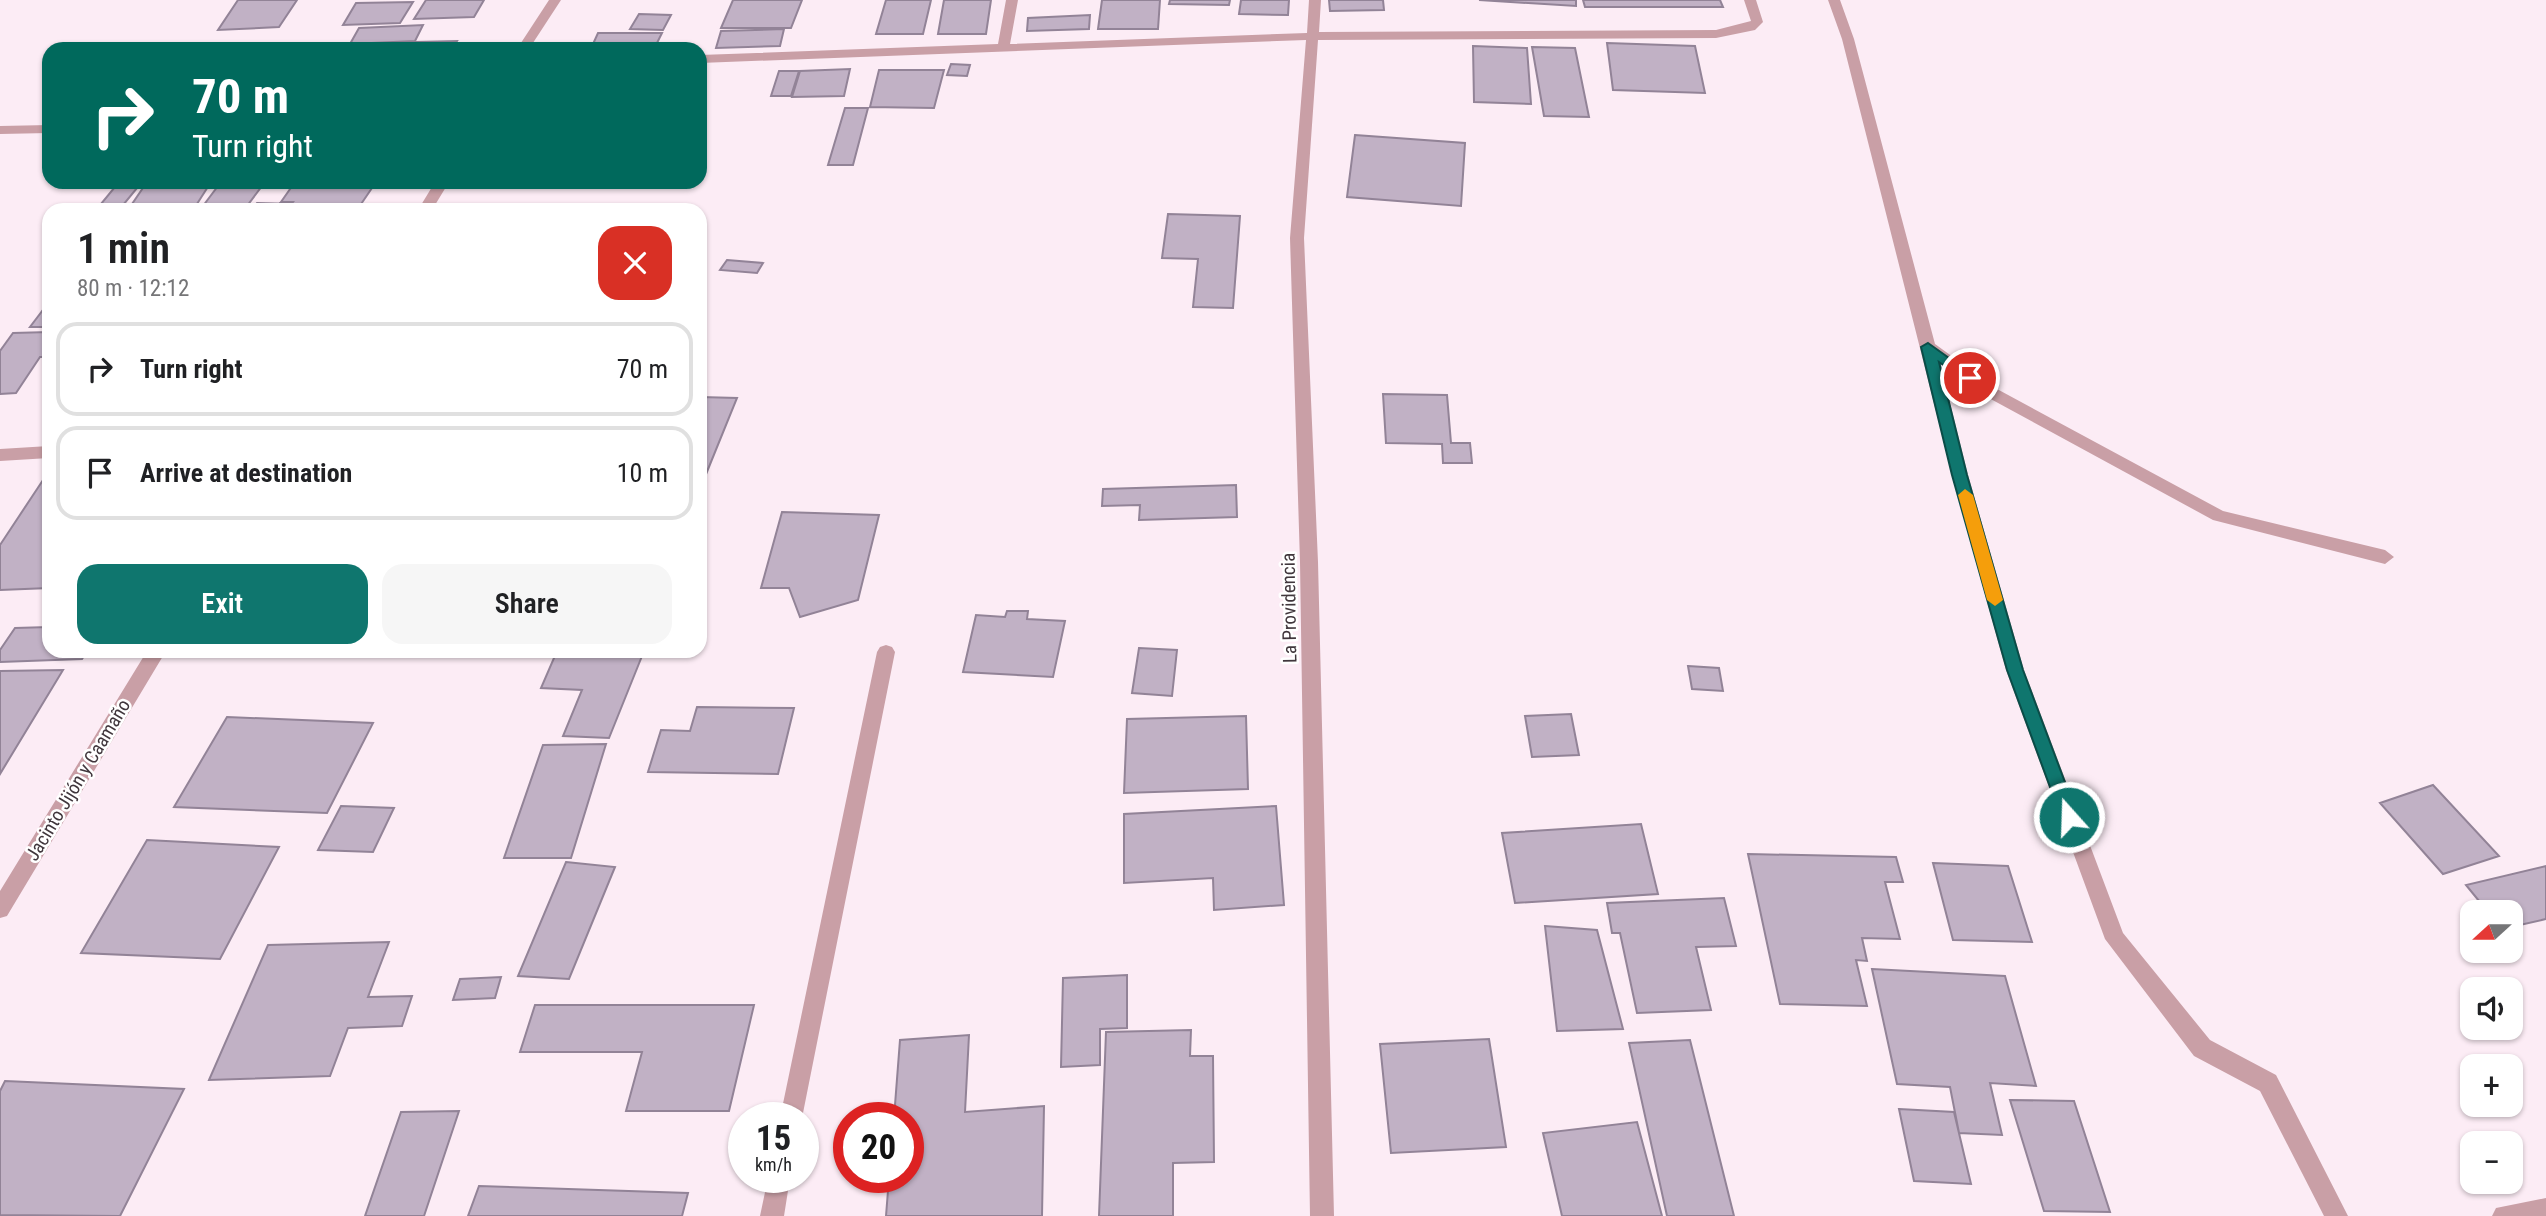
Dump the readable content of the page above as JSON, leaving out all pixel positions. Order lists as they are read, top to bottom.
{
  "streets": {
    "street": ["La Providencia", "Jacinto Jijón y Caamaño"]
  },
  "north": "left",
  "page": {
    "turn": ["70 m", "Turn right"],
    "heading": ["1 min", "80 m · 12:12"],
    "list": [
      {
        "name": "Turn right",
        "value": "70 m"
      },
      {
        "name": "Arrive at destination",
        "value": "10 m"
      }
    ],
    "buttons": ["Exit", "Share"],
    "map_buttons": ["+", "−"],
    "speed": "15 km/h",
    "limit": "20"
  }
}
